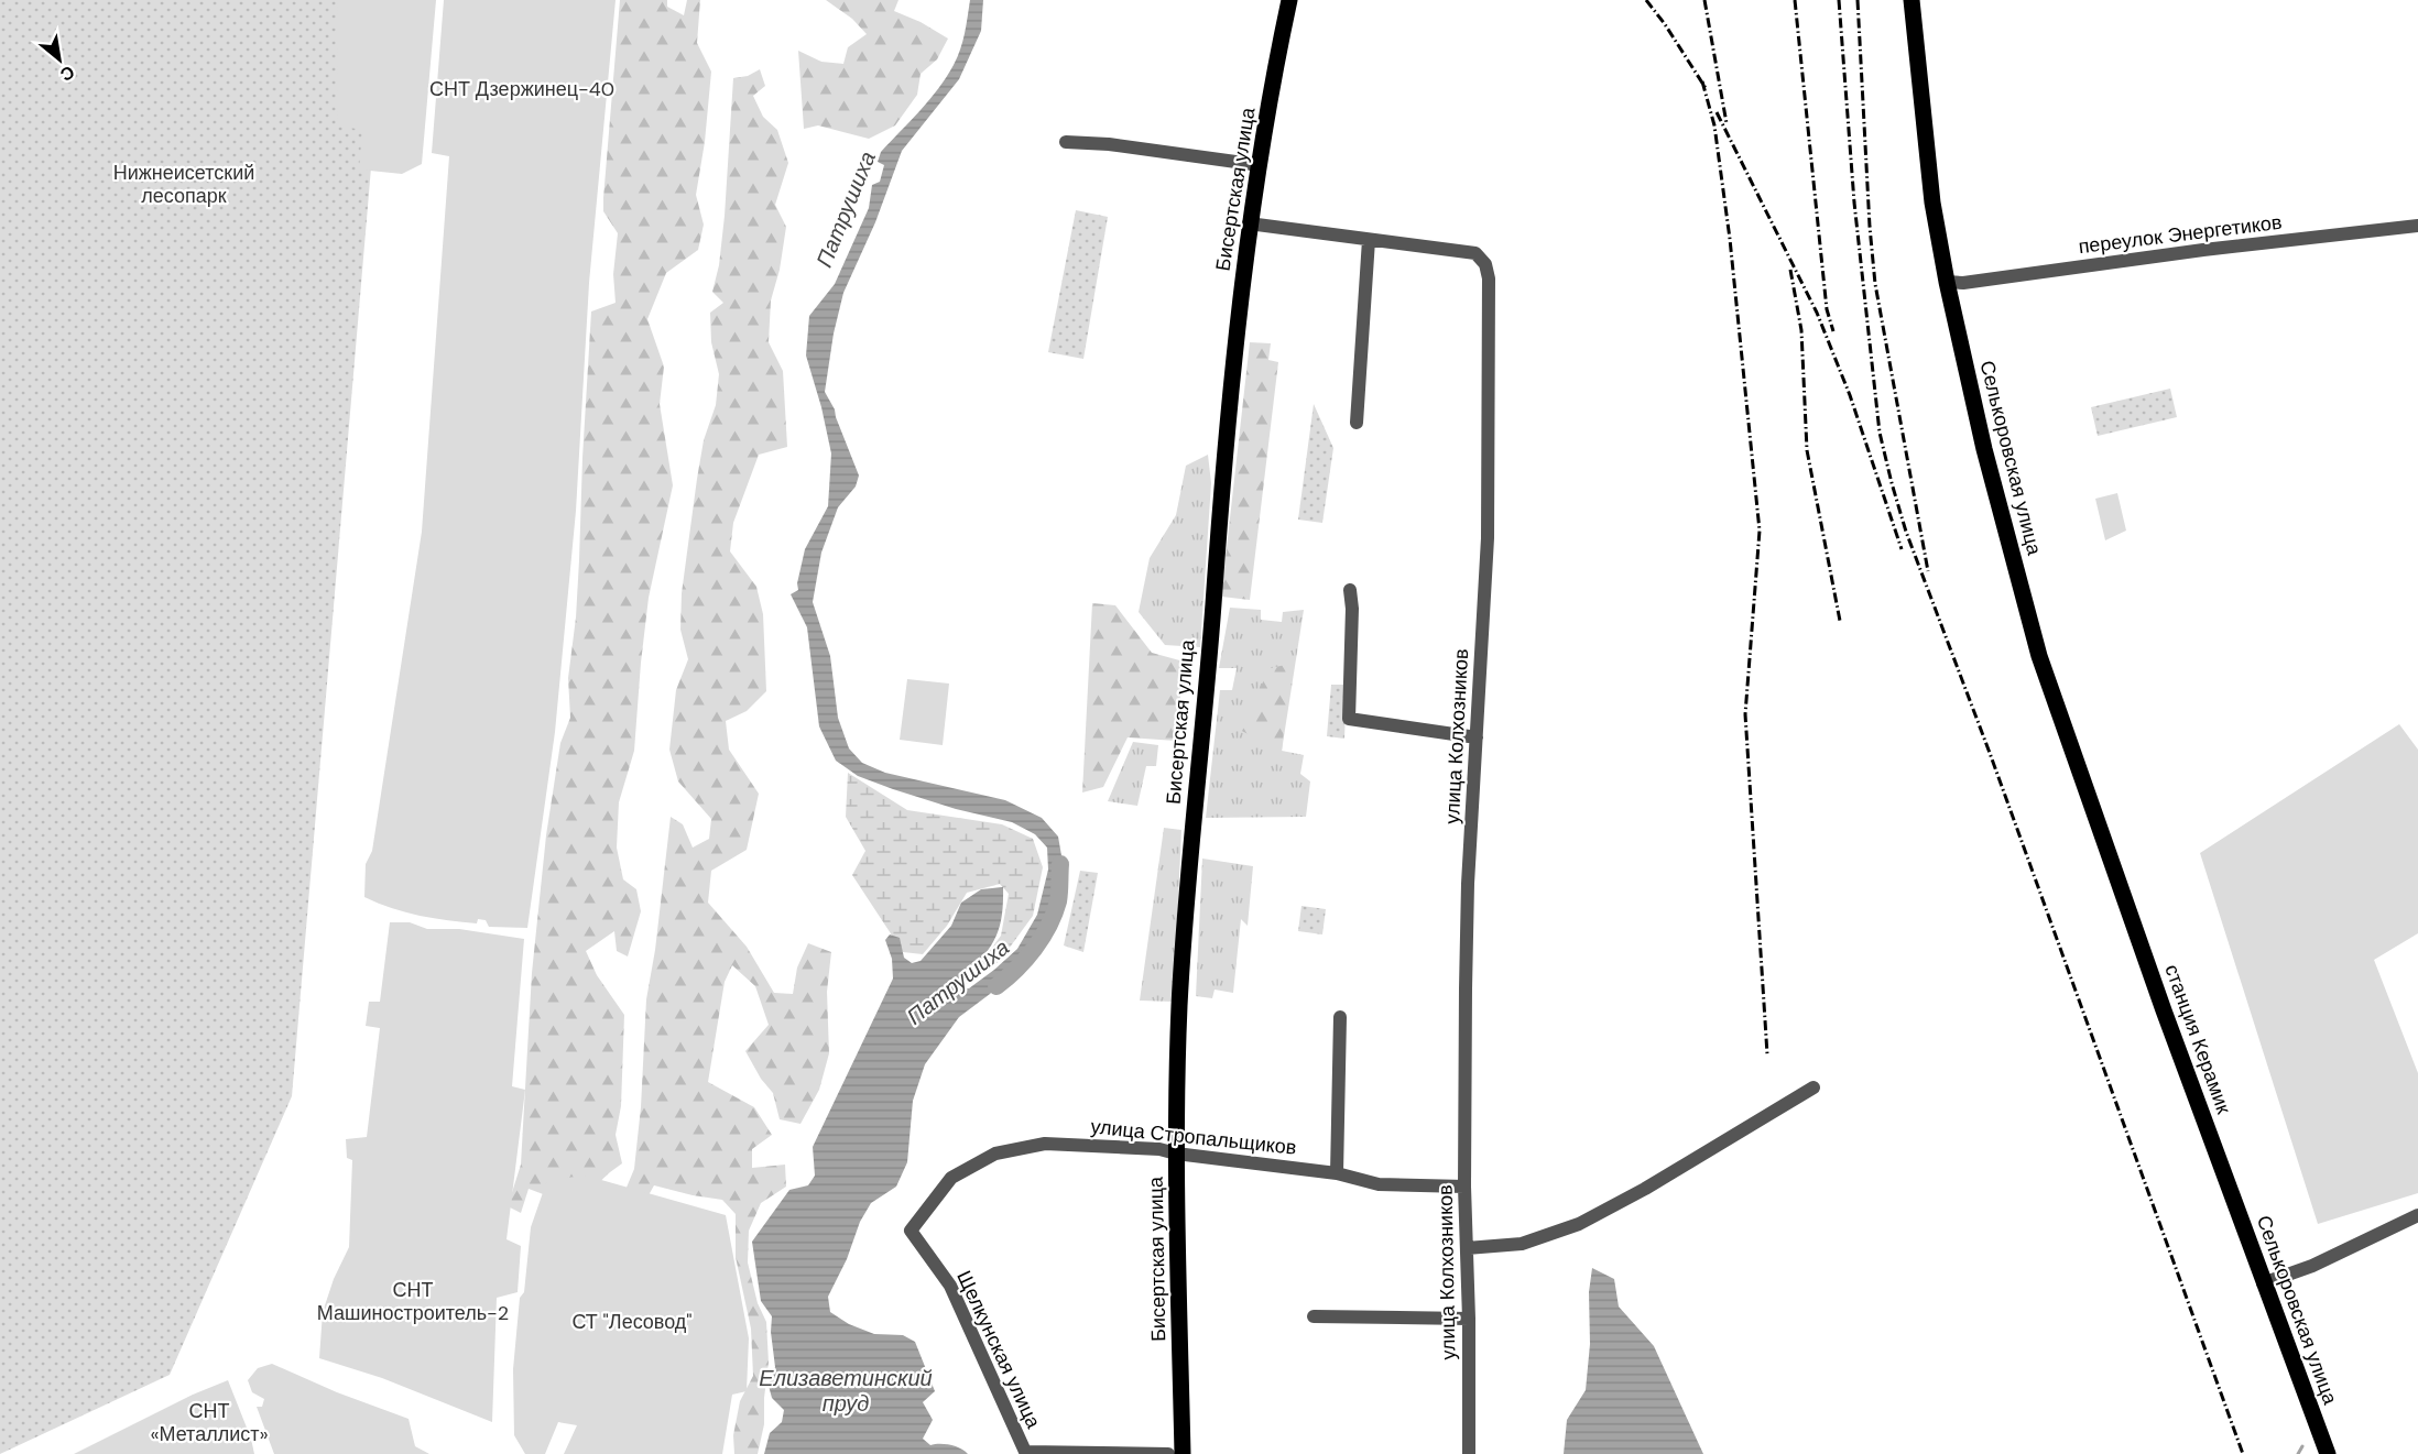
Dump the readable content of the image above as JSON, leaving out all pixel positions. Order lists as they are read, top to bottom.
{
  "streets": {
    "main road": ["Бисертская улица", "Селькоровская улица", "станция Керамик"],
    "street": [
      "переулок Энергетиков",
      "улица Колхозников",
      "улица Стропальщиков",
      "Щелкунская улица"
    ]
  },
  "crossings": [
    ["Бисертская улица", "улица Колхозников"],
    ["Бисертская улица", "улица Стропальщиков"],
    ["переулок Энергетиков", "Селькоровская улица"],
    ["Селькоровская улица", "станция Керамик"],
    ["улица Колхозников", "улица Стропальщиков"],
    ["улица Стропальщиков", "Щелкунская улица"]
  ],
  "water": ["Патрушиха", "Елизаветинский пруд"],
  "parks": [
    "СНТ Дзержинец-40",
    "Нижнеисетский лесопарк",
    "СНТ Машиностроитель-2",
    "СТ \"Лесовод\"",
    "СНТ «Металлист»"
  ],
  "north": "bottom right"
}
